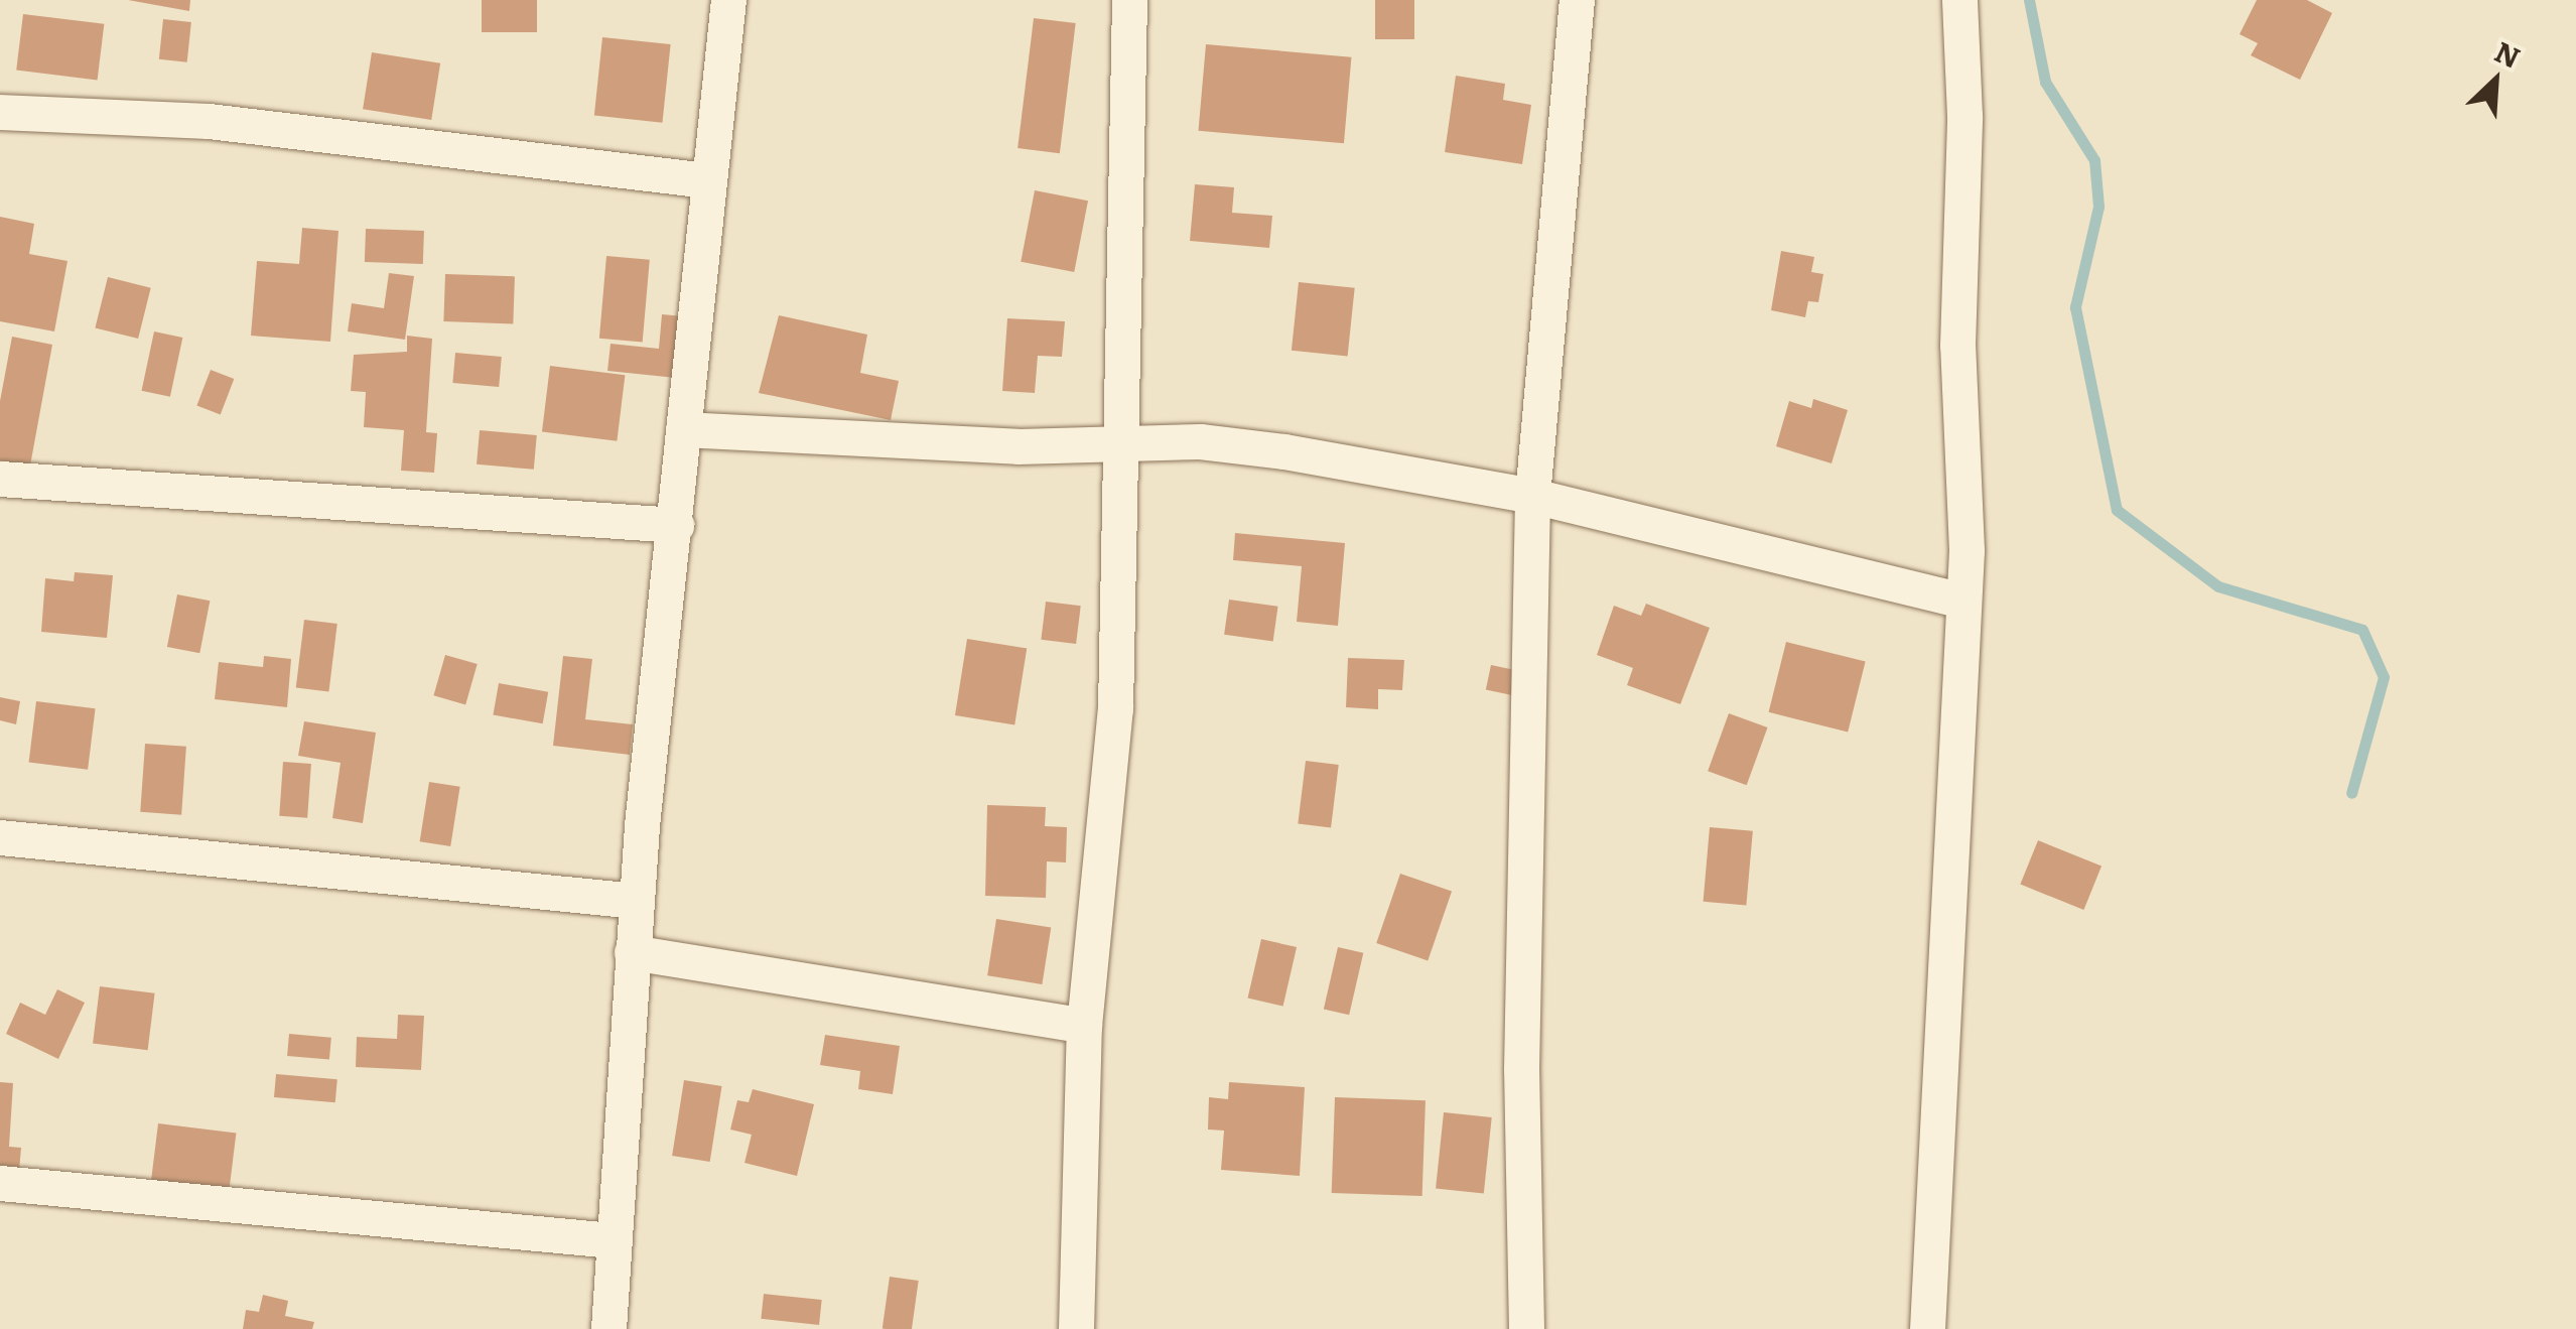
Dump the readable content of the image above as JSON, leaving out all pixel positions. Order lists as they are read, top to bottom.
{
  "north": "top right"
}
